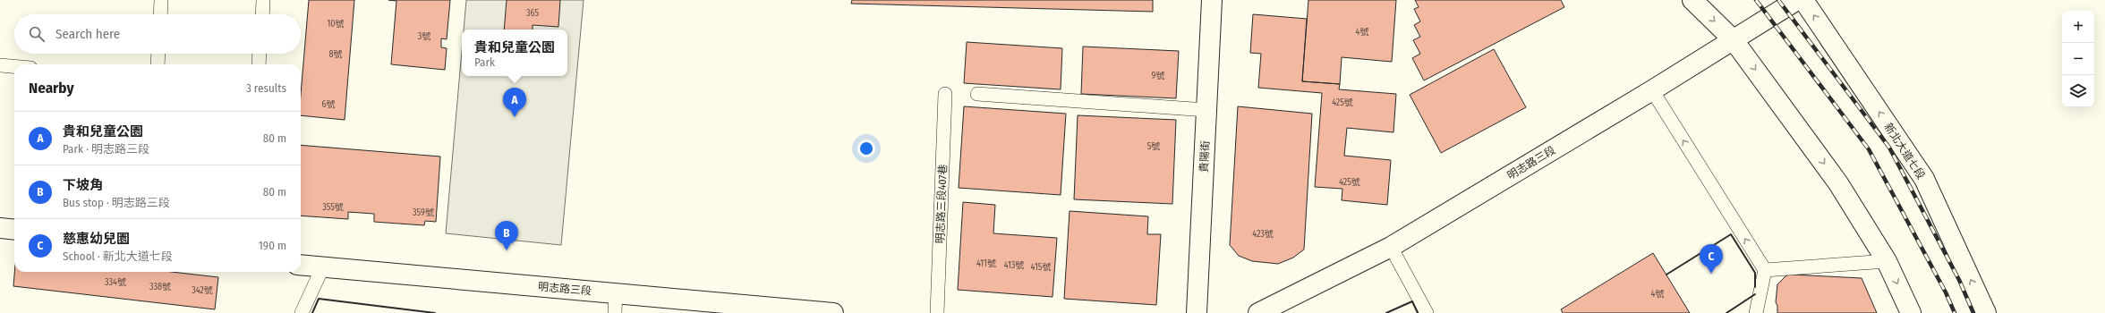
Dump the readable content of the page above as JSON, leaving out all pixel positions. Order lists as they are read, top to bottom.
{
  "streets": {
    "main road": ["新北大道七段", "貴陽街", "明志路三段"],
    "lane": ["明志路三段407巷"]
  },
  "house_numbers": [
    "365",
    "10號",
    "4號",
    "3號",
    "8號",
    "9號",
    "425號",
    "6號",
    "5號",
    "425號",
    "355號",
    "359號",
    "423號",
    "411號",
    "413號",
    "415號",
    "334號",
    "338號",
    "342號",
    "4號"
  ],
  "page": {
    "map_buttons": ["+", "−"],
    "search": "Search here",
    "popup": ["貴和兒童公園", "Park"],
    "heading": ["Nearby", "3 results"],
    "pins": ["A", "B", "C"],
    "list": [
      {
        "mark": "A",
        "name": "貴和兒童公園",
        "note": "Park · 明志路三段",
        "value": "80 m"
      },
      {
        "mark": "B",
        "name": "下坡角",
        "note": "Bus stop · 明志路三段",
        "value": "80 m"
      },
      {
        "mark": "C",
        "name": "慈惠幼兒園",
        "note": "School · 新北大道七段",
        "value": "190 m"
      }
    ]
  }
}
